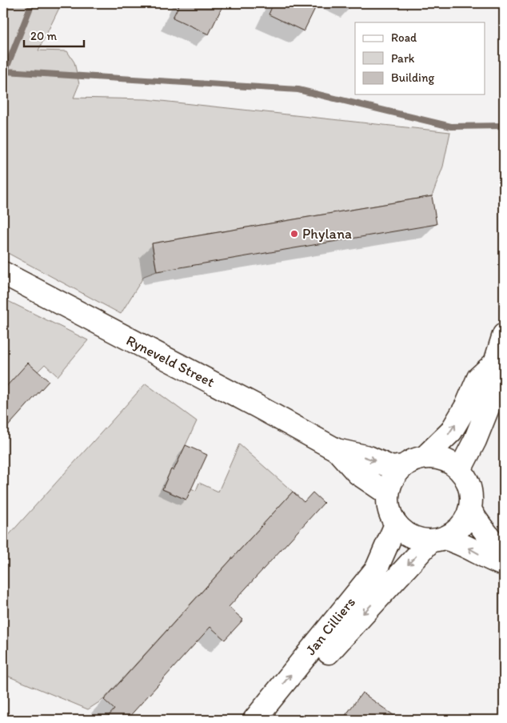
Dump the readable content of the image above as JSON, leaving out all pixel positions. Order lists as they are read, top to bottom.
{
  "streets": {
    "street": ["Ryneveld Street", "Jan Cilliers"]
  },
  "crossings": [
    ["Ryneveld Street", "Jan Cilliers"]
  ],
  "places": ["Phylana"],
  "legend": ["Road", "Park", "Building"],
  "scale_bar": "20 m"
}
